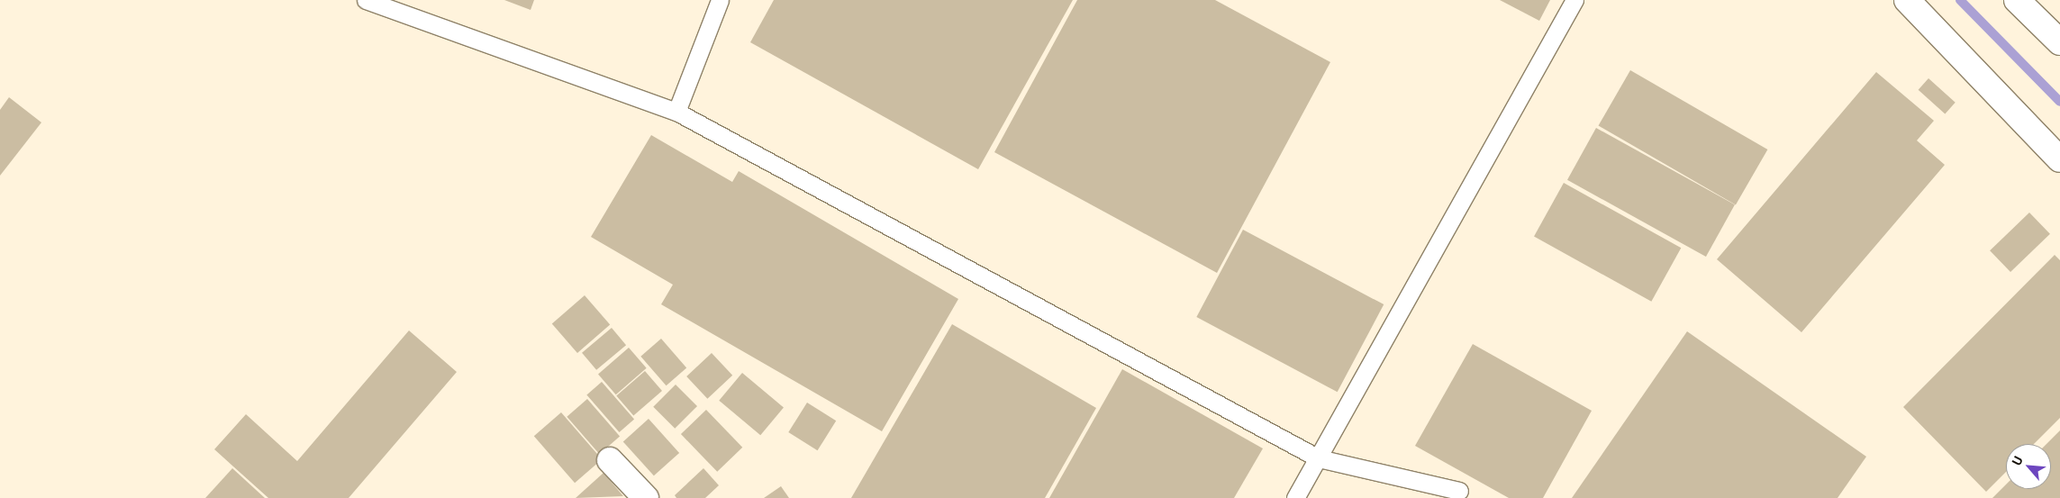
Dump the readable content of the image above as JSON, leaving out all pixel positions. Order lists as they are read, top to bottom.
{
  "north": "top left"
}
